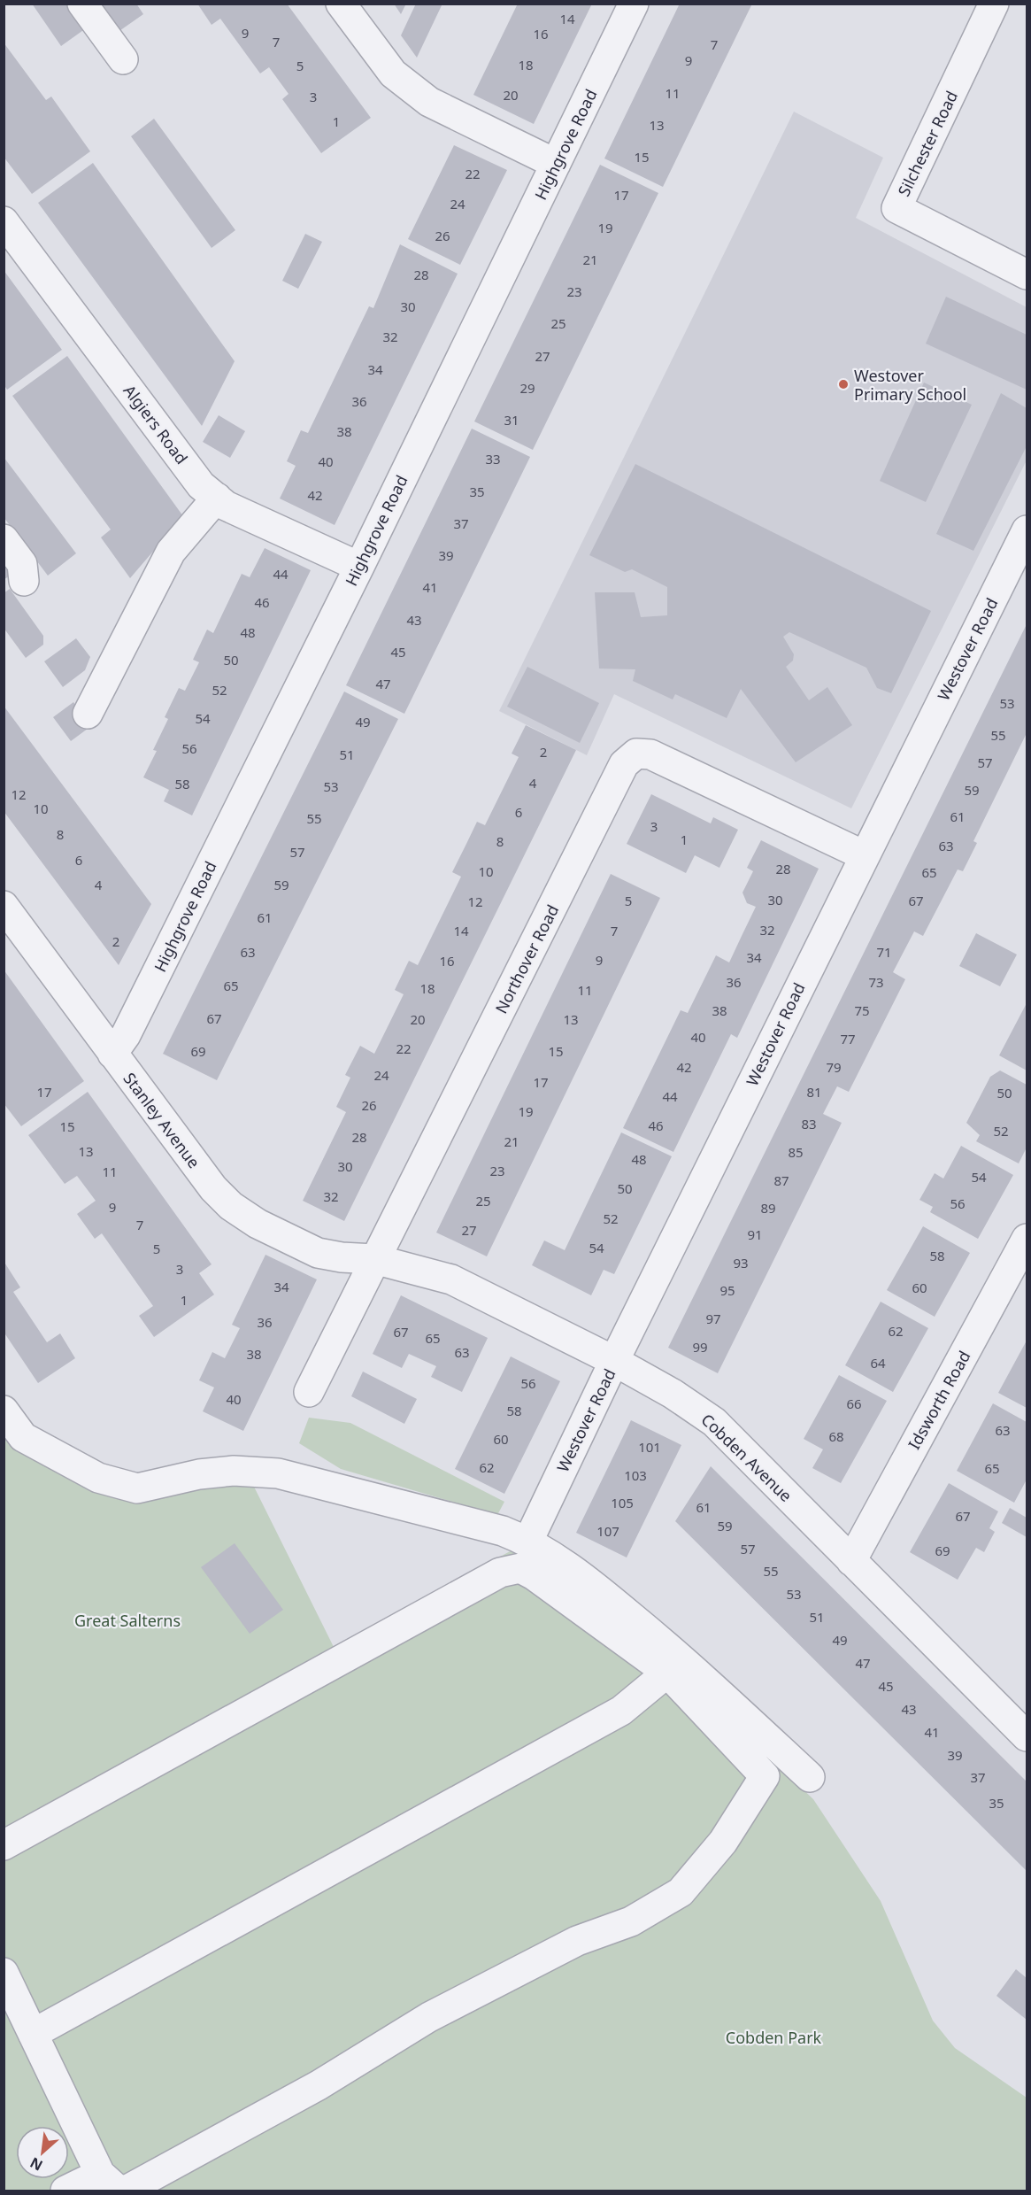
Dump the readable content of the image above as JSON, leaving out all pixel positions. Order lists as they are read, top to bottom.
{
  "streets": {
    "street": [
      "Silchester Road",
      "Highgrove Road",
      "Algiers Road",
      "Westover Road",
      "Northover Road",
      "Stanley Avenue",
      "Idsworth Road",
      "Cobden Avenue"
    ]
  },
  "crossings": [
    ["Highgrove Road", "Algiers Road"],
    ["Highgrove Road", "Stanley Avenue"],
    ["Westover Road", "Northover Road"],
    ["Westover Road", "Cobden Avenue"],
    ["Northover Road", "Stanley Avenue"],
    ["Northover Road", "Cobden Avenue"],
    ["Stanley Avenue", "Cobden Avenue"],
    ["Idsworth Road", "Cobden Avenue"]
  ],
  "parks": ["Great Salterns", "Cobden Park"],
  "places": ["Westover Primary School"],
  "house_numbers": [
    "14",
    "9",
    "16",
    "7",
    "7",
    "9",
    "18",
    "5",
    "11",
    "20",
    "3",
    "1",
    "13",
    "15",
    "22",
    "17",
    "24",
    "19",
    "26",
    "21",
    "28",
    "23",
    "30",
    "25",
    "32",
    "27",
    "34",
    "29",
    "36",
    "31",
    "38",
    "33",
    "40",
    "35",
    "42",
    "37",
    "39",
    "44",
    "41",
    "46",
    "43",
    "48",
    "45",
    "50",
    "47",
    "52",
    "53",
    "54",
    "49",
    "55",
    "56",
    "2",
    "51",
    "57",
    "4",
    "58",
    "53",
    "59",
    "12",
    "10",
    "6",
    "61",
    "55",
    "3",
    "8",
    "1",
    "8",
    "63",
    "57",
    "6",
    "28",
    "10",
    "65",
    "4",
    "59",
    "30",
    "5",
    "67",
    "12",
    "61",
    "32",
    "14",
    "7",
    "2",
    "63",
    "71",
    "34",
    "9",
    "16",
    "36",
    "73",
    "65",
    "18",
    "11",
    "38",
    "75",
    "67",
    "20",
    "13",
    "40",
    "77",
    "22",
    "69",
    "15",
    "42",
    "79",
    "24",
    "17",
    "17",
    "81",
    "50",
    "44",
    "26",
    "19",
    "83",
    "46",
    "15",
    "52",
    "28",
    "21",
    "13",
    "85",
    "48",
    "30",
    "23",
    "11",
    "54",
    "87",
    "50",
    "32",
    "25",
    "56",
    "9",
    "89",
    "52",
    "7",
    "27",
    "91",
    "54",
    "5",
    "58",
    "93",
    "3",
    "34",
    "60",
    "95",
    "1",
    "97",
    "36",
    "62",
    "67",
    "65",
    "99",
    "63",
    "38",
    "64",
    "56",
    "40",
    "66",
    "58",
    "63",
    "68",
    "60",
    "101",
    "62",
    "65",
    "103",
    "105",
    "61",
    "67",
    "59",
    "107",
    "57",
    "69",
    "55",
    "53",
    "51",
    "49",
    "47",
    "45",
    "43",
    "41",
    "39",
    "37",
    "35"
  ],
  "north": "bottom left"
}
